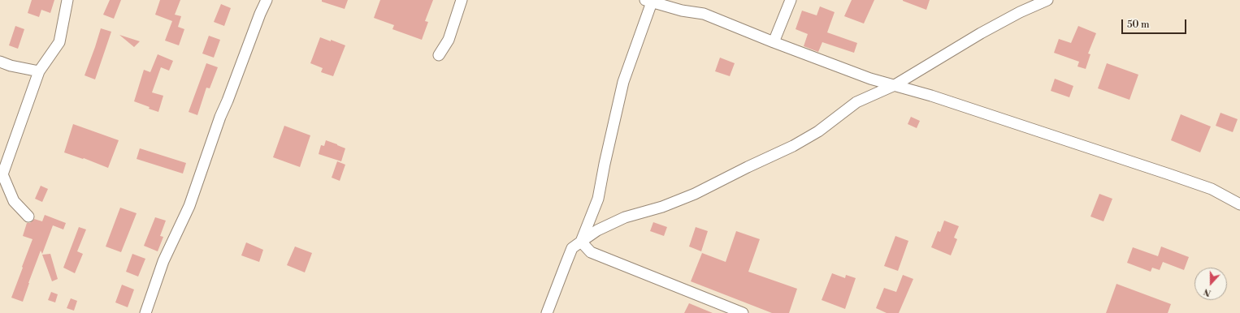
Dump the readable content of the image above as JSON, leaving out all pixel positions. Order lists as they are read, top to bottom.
{
  "scale_bar": "50 m",
  "north": "bottom"
}
